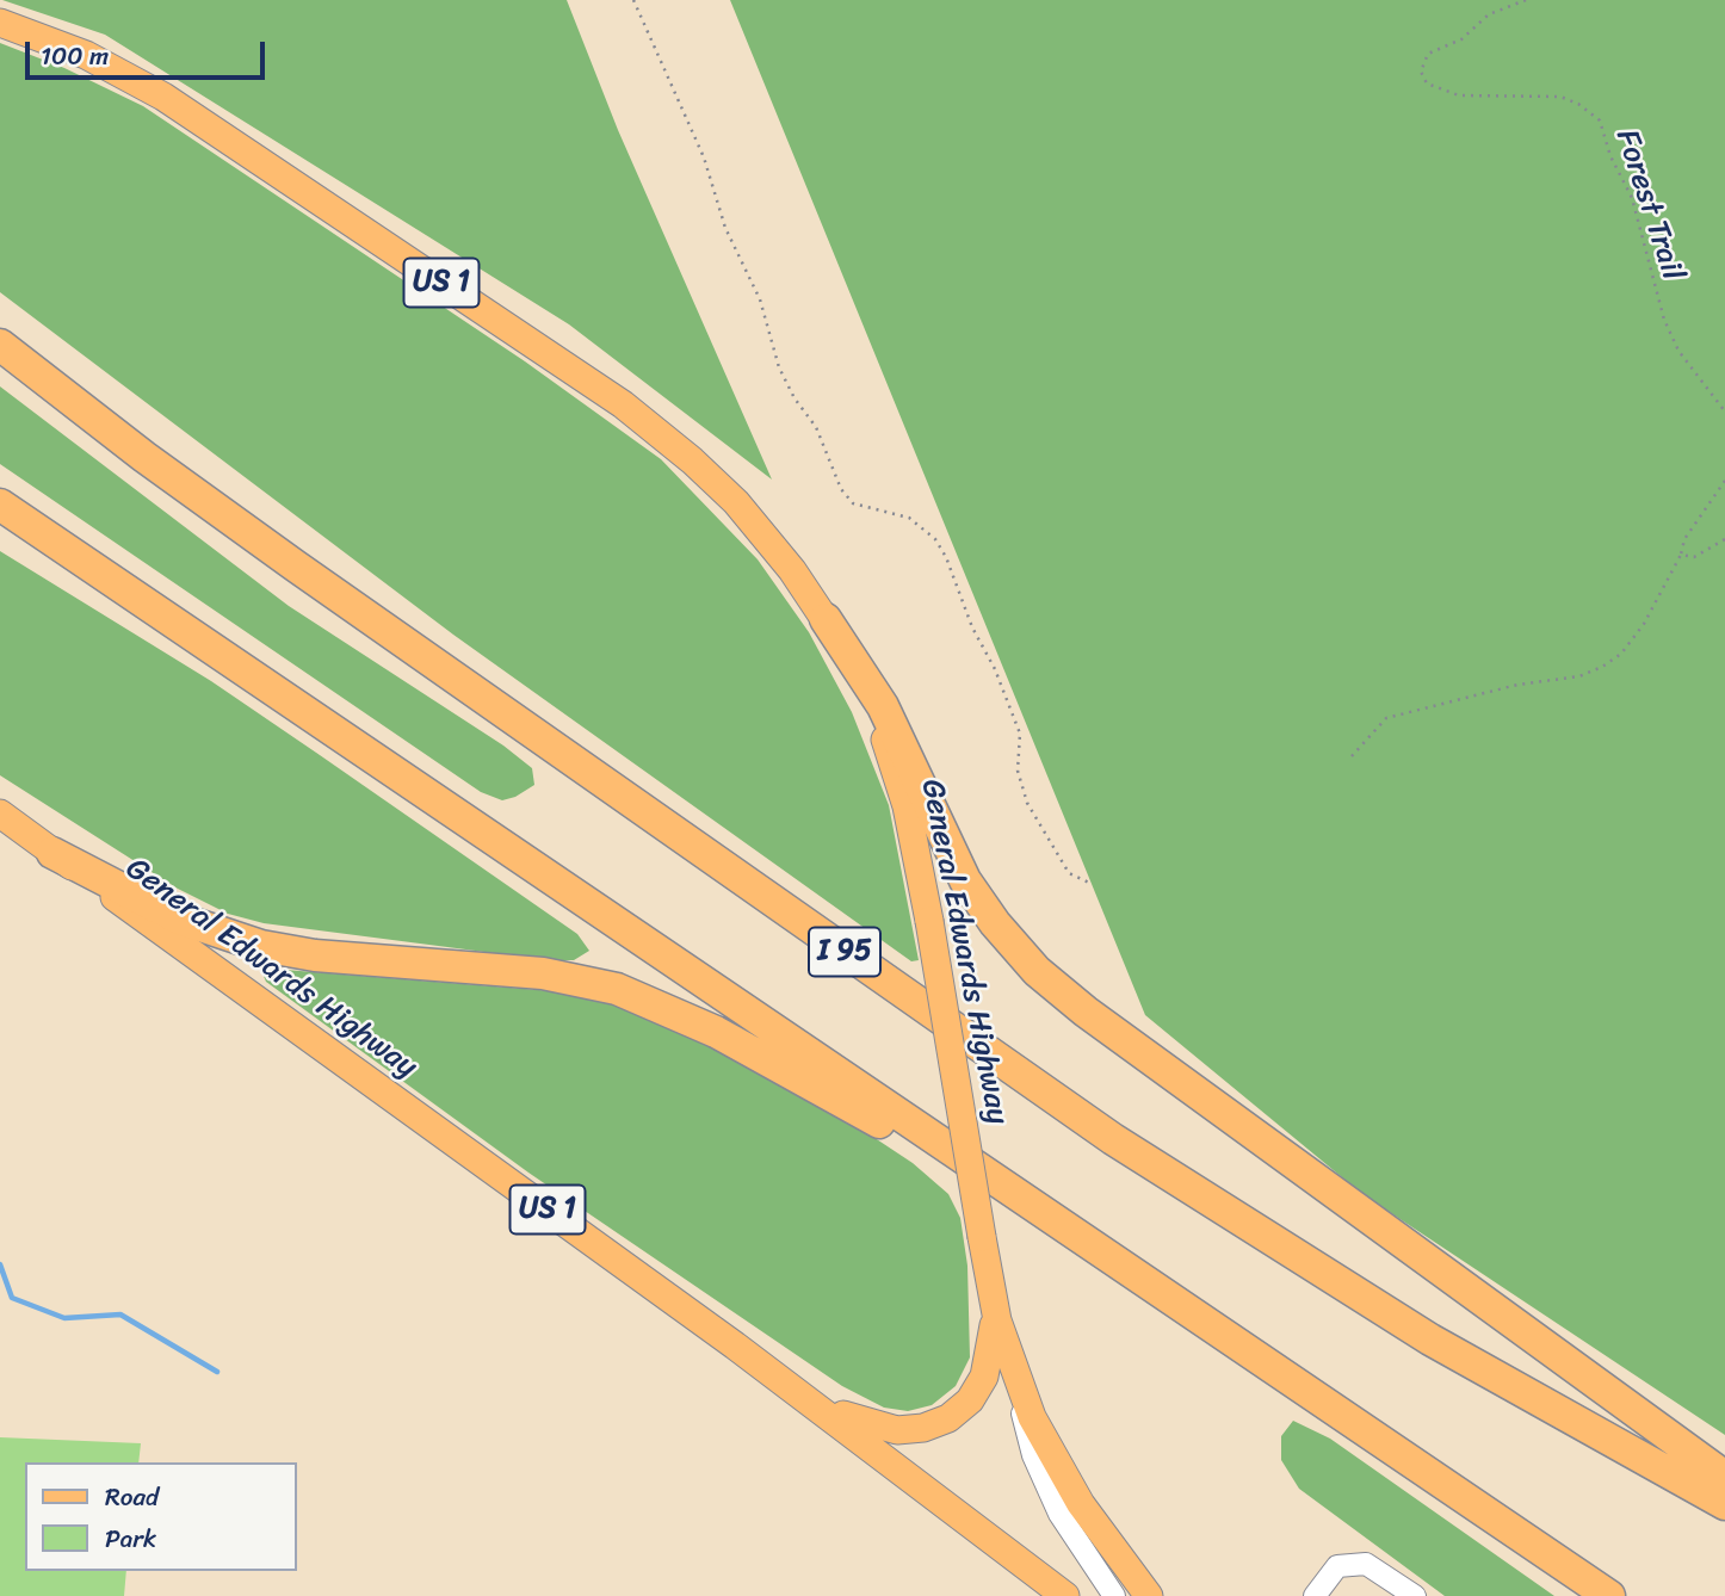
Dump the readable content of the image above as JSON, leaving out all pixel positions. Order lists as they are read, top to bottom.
{
  "streets": {
    "highway": ["I 95"],
    "main road": ["US 1", "General Edwards Highway"],
    "path": ["Forest Trail"]
  },
  "legend": ["Road", "Park"],
  "scale_bar": "100 m"
}
